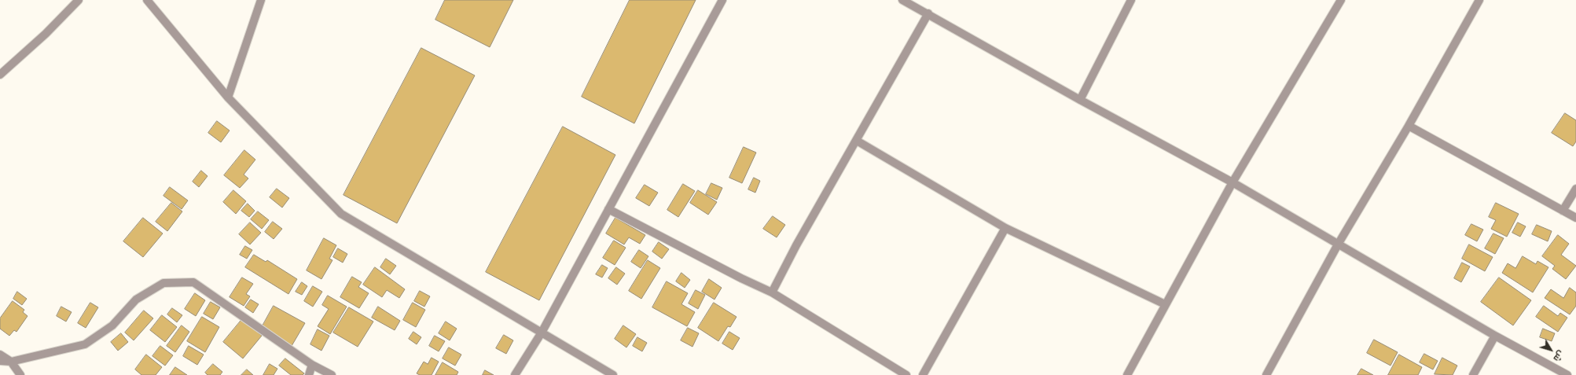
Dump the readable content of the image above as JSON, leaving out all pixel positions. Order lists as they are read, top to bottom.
{
  "north": "bottom right"
}
